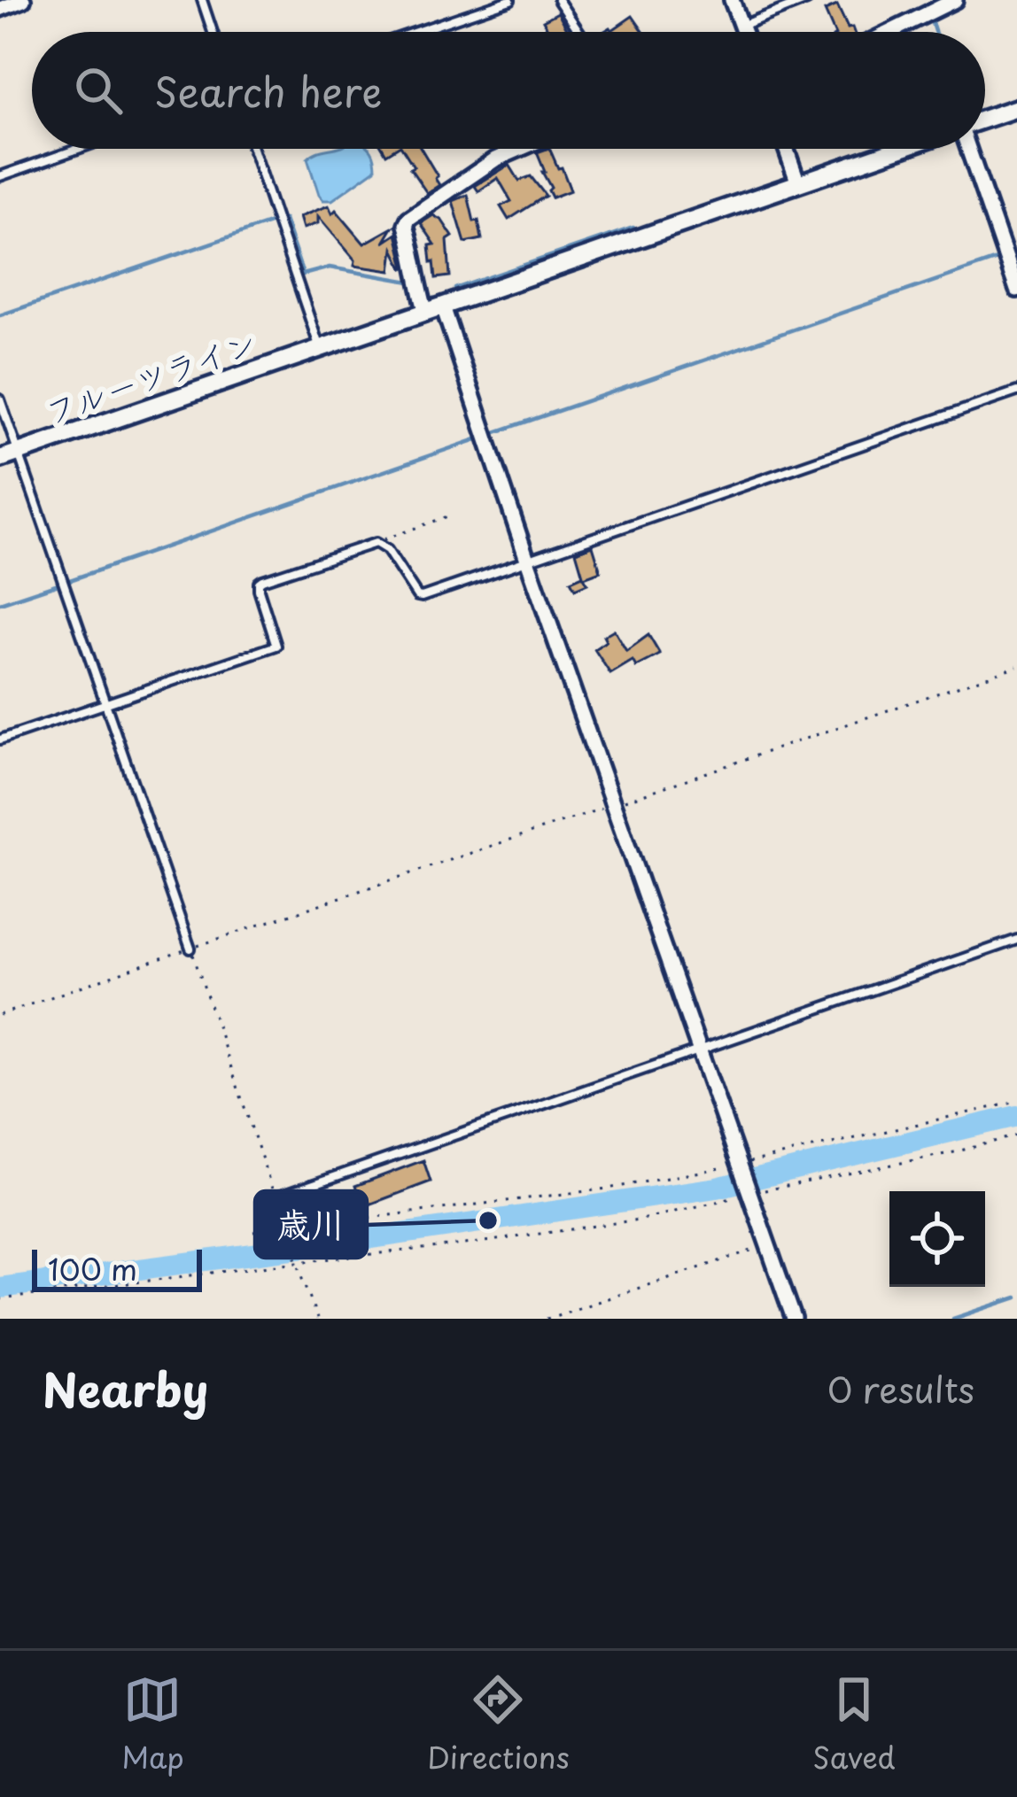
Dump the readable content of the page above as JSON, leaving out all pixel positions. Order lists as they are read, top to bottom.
{
  "streets": {
    "street": ["フルーツライン"]
  },
  "places": ["歳川"],
  "scale_bar": "100 m",
  "page": {
    "search": "Search here",
    "scale": "100 m",
    "heading": ["Nearby", "0 results"],
    "nav": ["Map", "Directions", "Saved"]
  }
}
